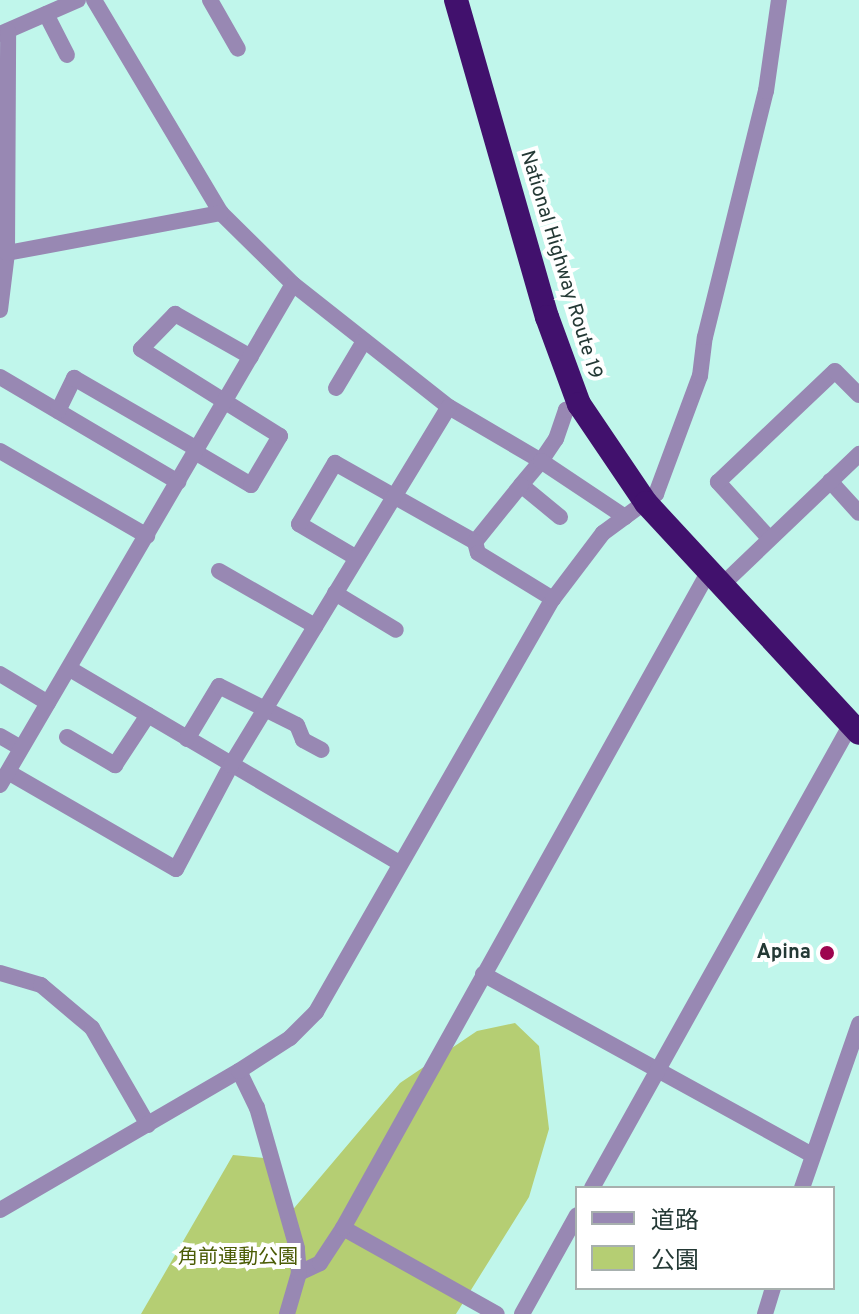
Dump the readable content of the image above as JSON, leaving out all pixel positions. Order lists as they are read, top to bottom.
{
  "streets": {
    "highway": ["National Highway Route 19"]
  },
  "parks": ["角前運動公園"],
  "places": ["Apina"],
  "legend": ["道路", "公園"]
}
